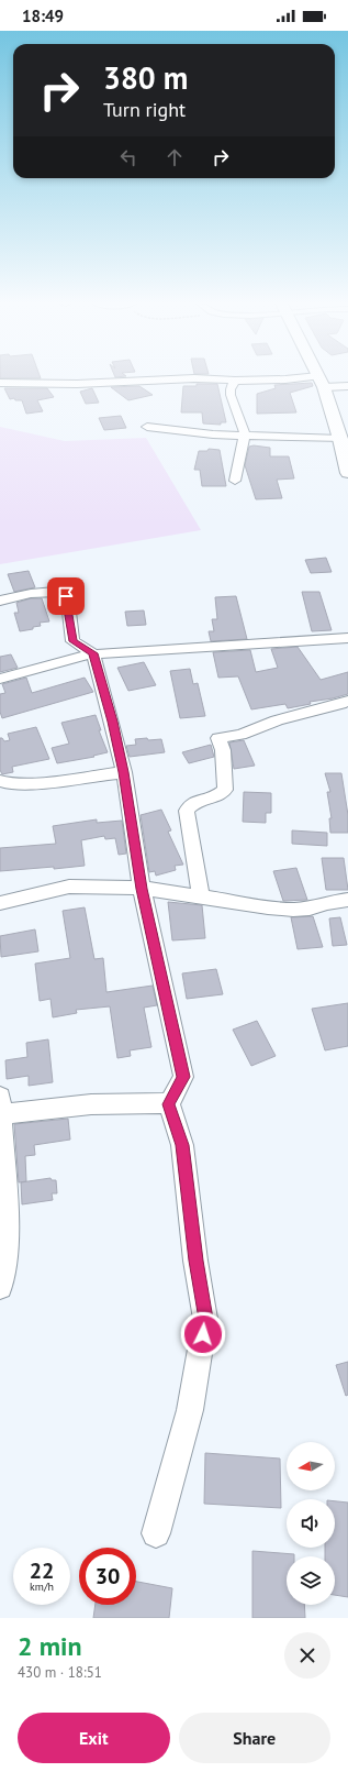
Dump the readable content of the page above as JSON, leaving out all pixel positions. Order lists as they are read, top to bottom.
{
  "north": "left",
  "page": {
    "status": "18:49",
    "turn": ["380 m", "Turn right"],
    "speed": "22 km/h",
    "limit": "30",
    "heading": ["2 min", "430 m · 18:51"],
    "buttons": ["Exit", "Share"]
  }
}
